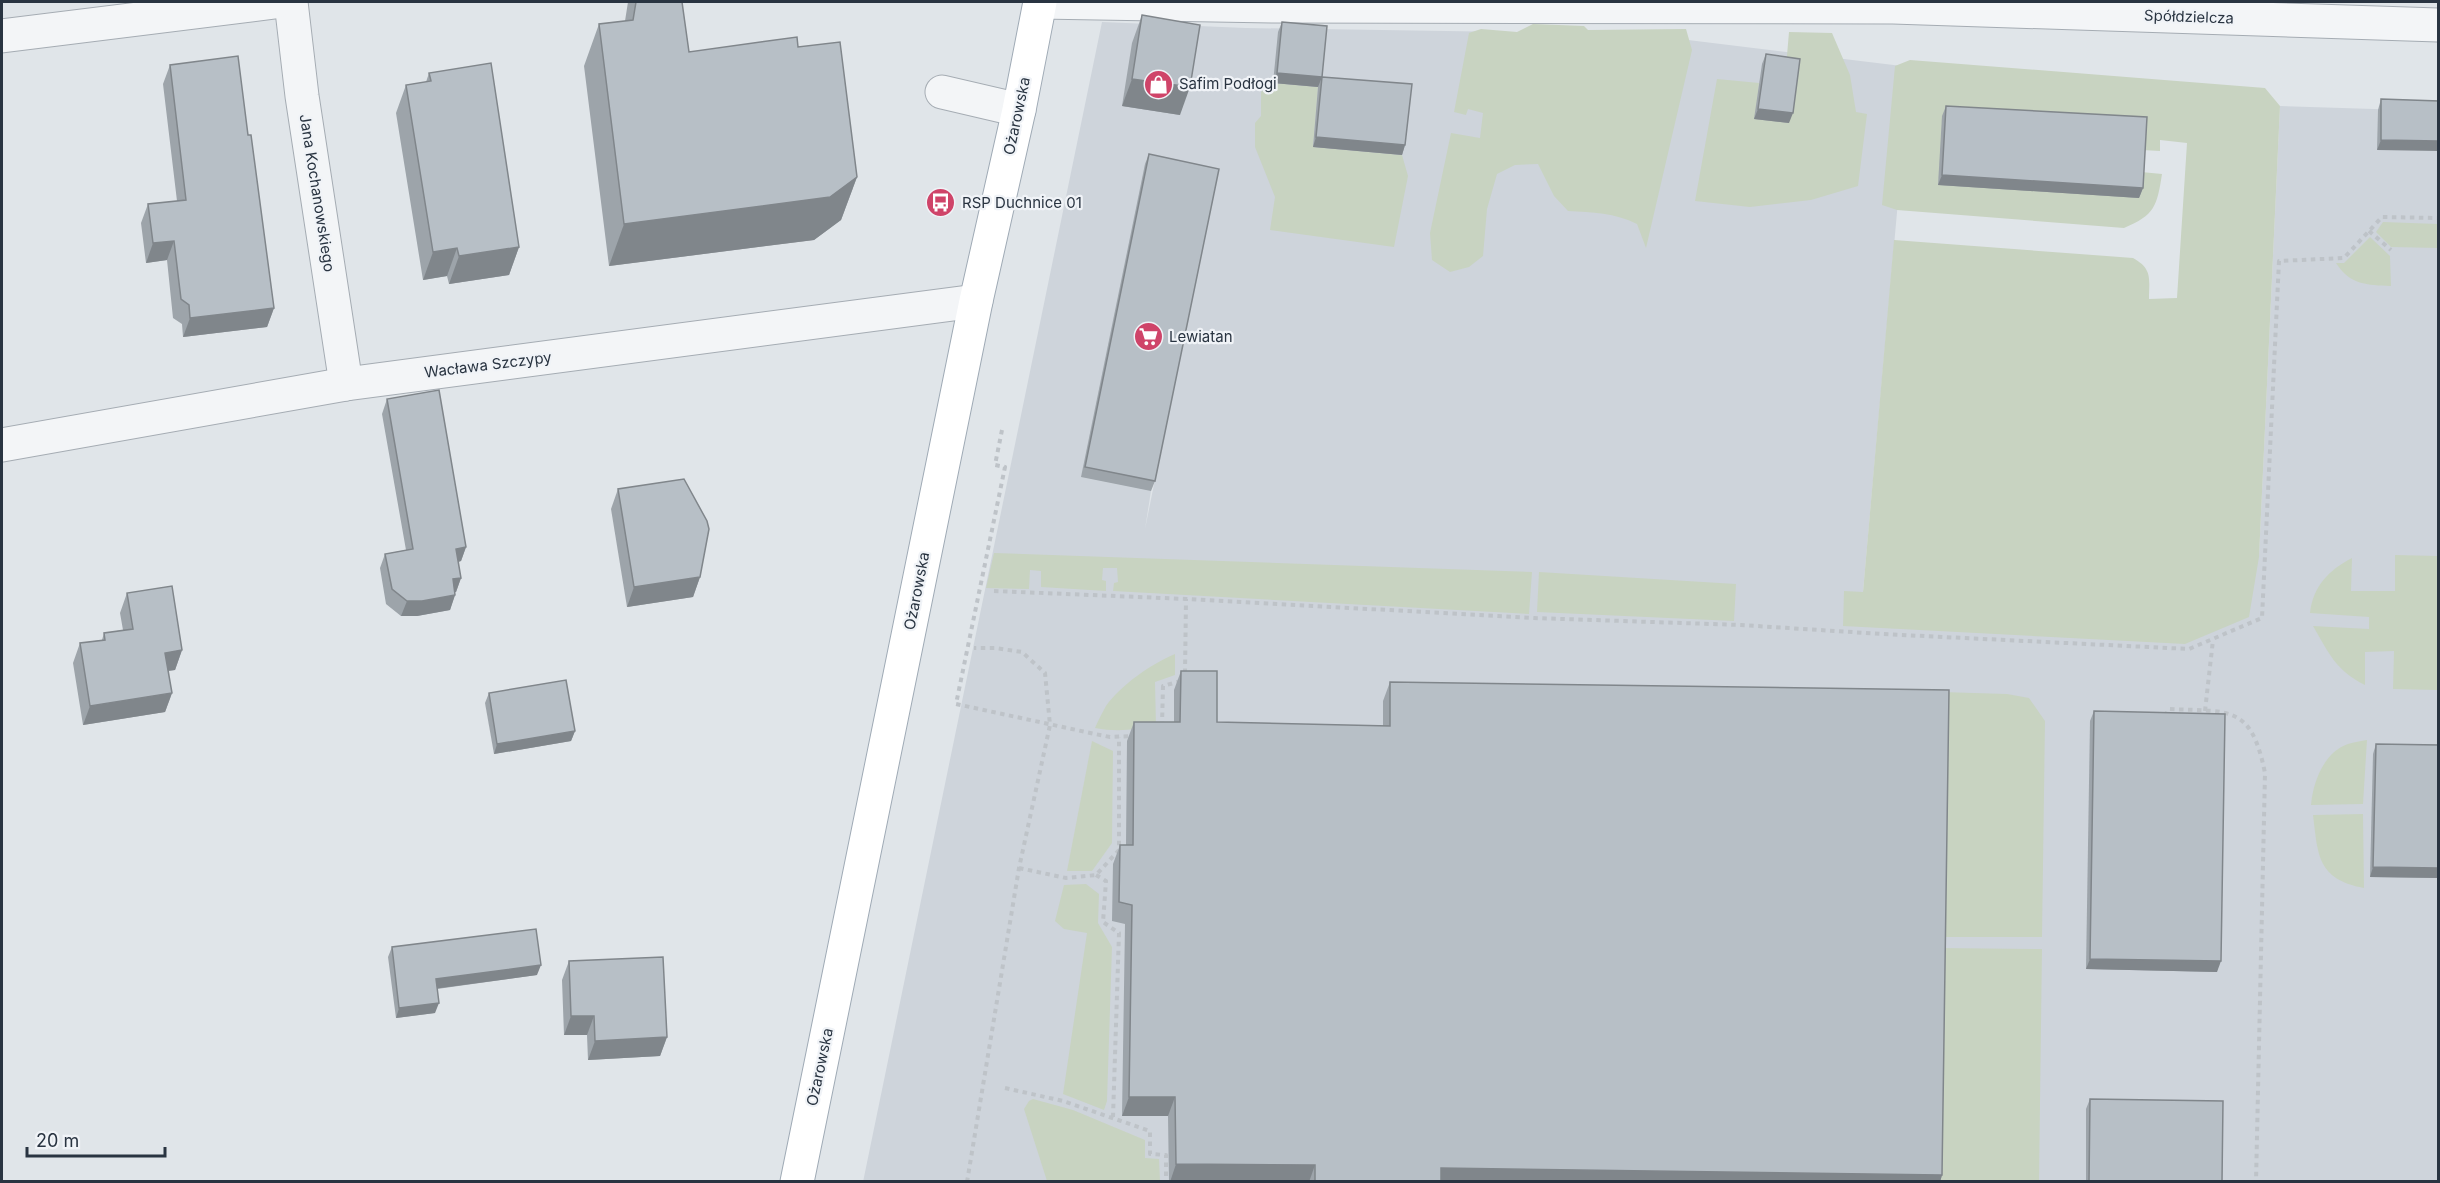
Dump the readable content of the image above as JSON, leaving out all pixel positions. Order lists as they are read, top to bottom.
{
  "streets": {
    "main road": ["Ożarowska"],
    "street": ["Spółdzielcza", "Jana Kochanowskiego", "Wacława Szczypy"]
  },
  "crossings": [
    ["Spółdzielcza", "Ożarowska"],
    ["Ożarowska", "Wacława Szczypy"],
    ["Jana Kochanowskiego", "Wacława Szczypy"]
  ],
  "places": {
    "shop": ["Safim Podłogi"],
    "bus stop": ["RSP Duchnice 01"],
    "supermarket": ["Lewiatan"]
  },
  "scale_bar": "20 m"
}
